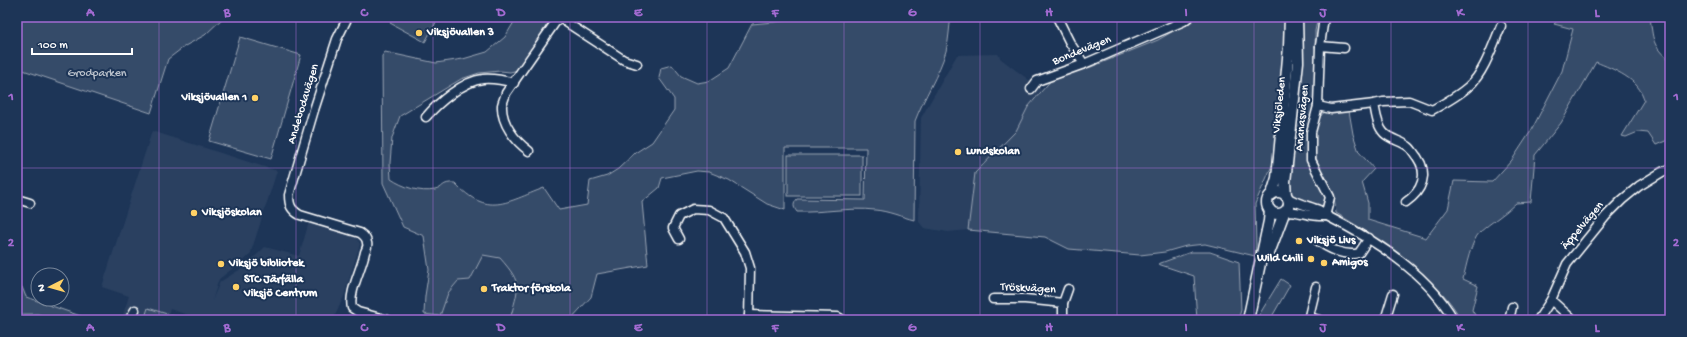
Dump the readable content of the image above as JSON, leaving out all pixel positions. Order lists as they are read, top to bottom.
{
  "streets": {
    "main road": ["Viksjöleden"],
    "street": [
      "Bondevägen",
      "Andebodavägen",
      "Ananasvägen",
      "Äppelvägen",
      "Tröskvägen"
    ]
  },
  "parks": ["Grodparken"],
  "places": [
    "Viksjövallen 3",
    "Viksjövallen 1",
    "Lundskolan",
    "Viksjöskolan",
    "Viksjö Livs",
    "Wild Chili",
    "Amigos",
    "Viksjö bibliotek",
    "STC Järfälla Viksjö Centrum",
    "Traktor förskola"
  ],
  "scale_bar": "100 m",
  "north": "left",
  "grid": {
    "columns": [
      "A",
      "B",
      "C",
      "D",
      "E",
      "F",
      "G",
      "H",
      "I",
      "J",
      "K",
      "L"
    ],
    "rows": ["1", "2"]
  }
}
